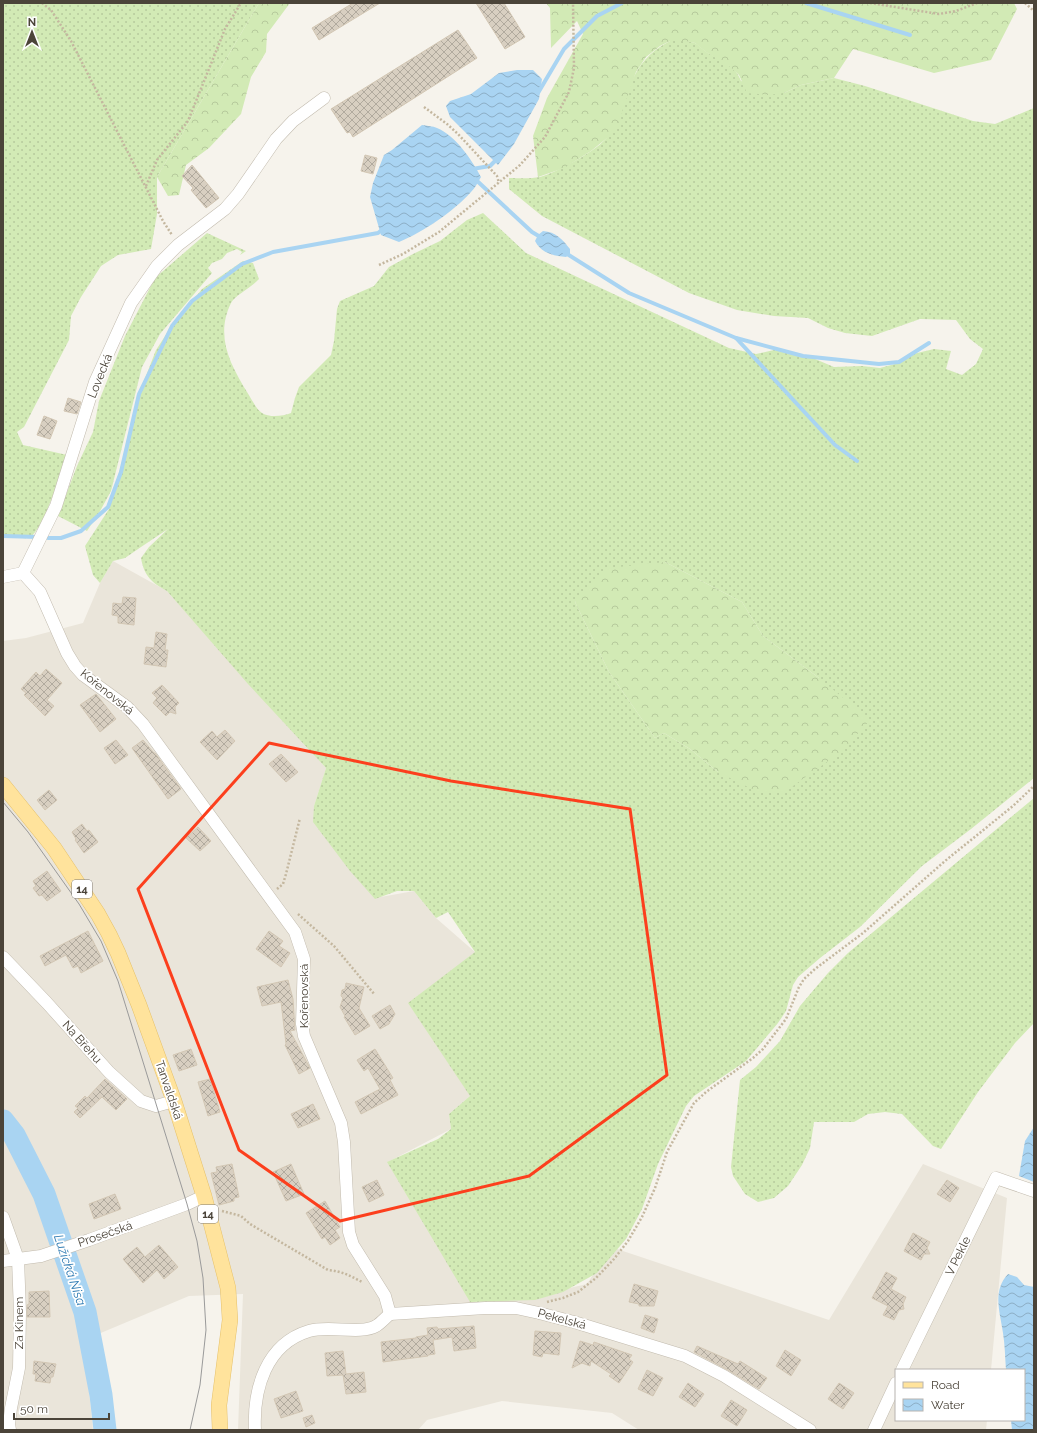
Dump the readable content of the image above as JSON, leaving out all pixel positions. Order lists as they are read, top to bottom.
{
  "streets": {
    "main road": ["14", "Tanvaldská"],
    "street": [
      "Lovecká",
      "Kořenovská",
      "Na Břehu",
      "Prosečská",
      "V Pekle",
      "Pekelská",
      "Za Kinem"
    ]
  },
  "crossings": [
    ["Lovecká", "Kořenovská"],
    ["Kořenovská", "Pekelská"],
    ["Na Břehu", "Tanvaldská"],
    ["Tanvaldská", "Prosečská"],
    ["Prosečská", "Za Kinem"]
  ],
  "water": ["Lužická Nisa"],
  "legend": ["Road", "Water"],
  "scale_bar": "50 m",
  "north": "top"
}
